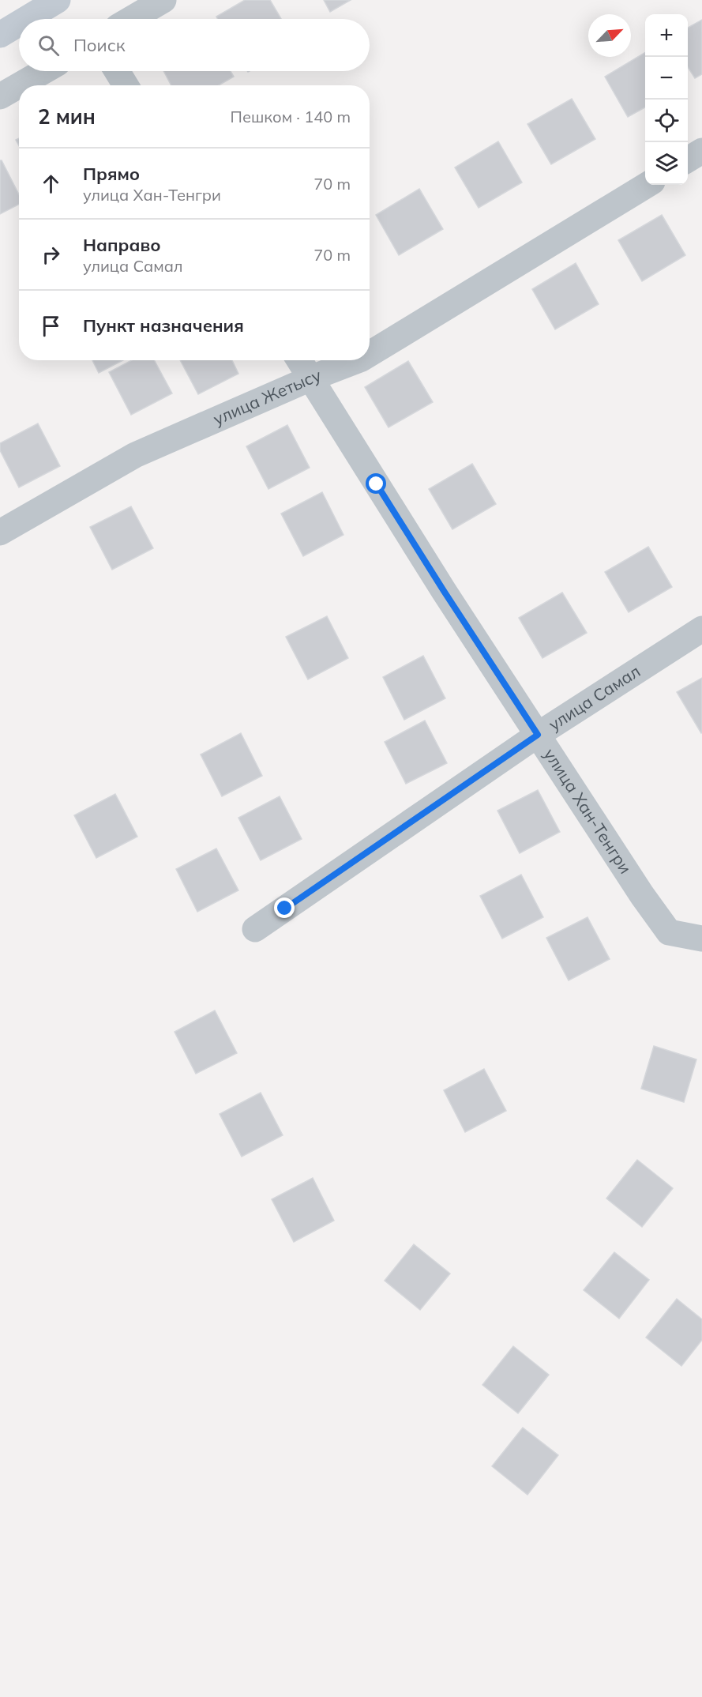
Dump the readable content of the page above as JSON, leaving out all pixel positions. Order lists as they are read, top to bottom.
{
  "streets": {
    "street": ["улица Жетысу", "улица Самал", "улица Хан-Тенгри"]
  },
  "crossings": [
    ["улица Жетысу", "улица Хан-Тенгри"],
    ["улица Самал", "улица Хан-Тенгри"]
  ],
  "north": "top right",
  "page": {
    "map_buttons": ["+", "−"],
    "search": "Поиск",
    "heading": ["2 мин", "Пешком · 140 m"],
    "list": [
      ["Прямо", "улица Хан-Тенгри", "70 m"],
      ["Направо", "улица Самал", "70 m"],
      "Пункт назначения"
    ]
  }
}
